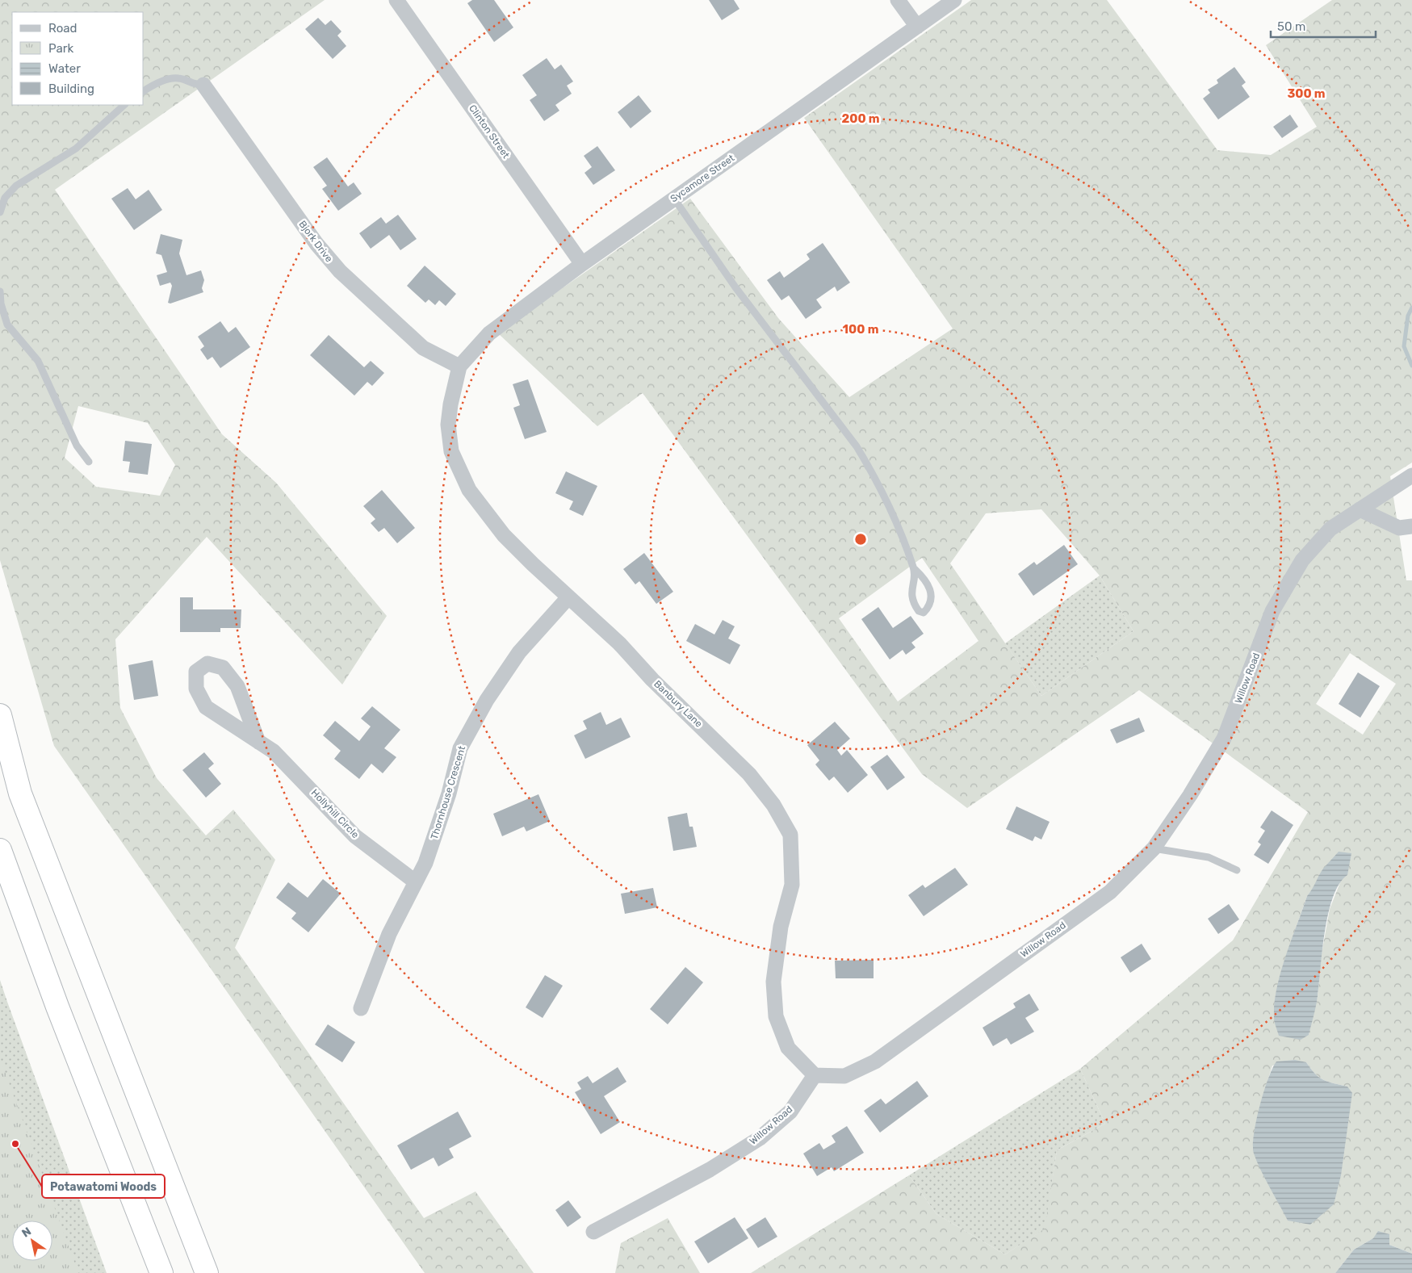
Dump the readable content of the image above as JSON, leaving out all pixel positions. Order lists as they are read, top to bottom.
{
  "streets": {
    "street": [
      "Clinton Street",
      "Sycamore Street",
      "Bjork Drive",
      "Willow Road",
      "Banbury Lane",
      "Thornhouse Crescent",
      "Hollyhill Circle"
    ]
  },
  "crossings": [
    ["Clinton Street", "Sycamore Street"],
    ["Sycamore Street", "Bjork Drive"],
    ["Sycamore Street", "Banbury Lane"],
    ["Bjork Drive", "Banbury Lane"],
    ["Willow Road", "Banbury Lane"],
    ["Banbury Lane", "Thornhouse Crescent"],
    ["Thornhouse Crescent", "Hollyhill Circle"]
  ],
  "places": ["Potawatomi Woods"],
  "legend": [
    "Road",
    "Park",
    "Water",
    "Building"
  ],
  "scale_bar": "50 m",
  "north": "top left",
  "rings": ["300 m", "200 m", "100 m"]
}
